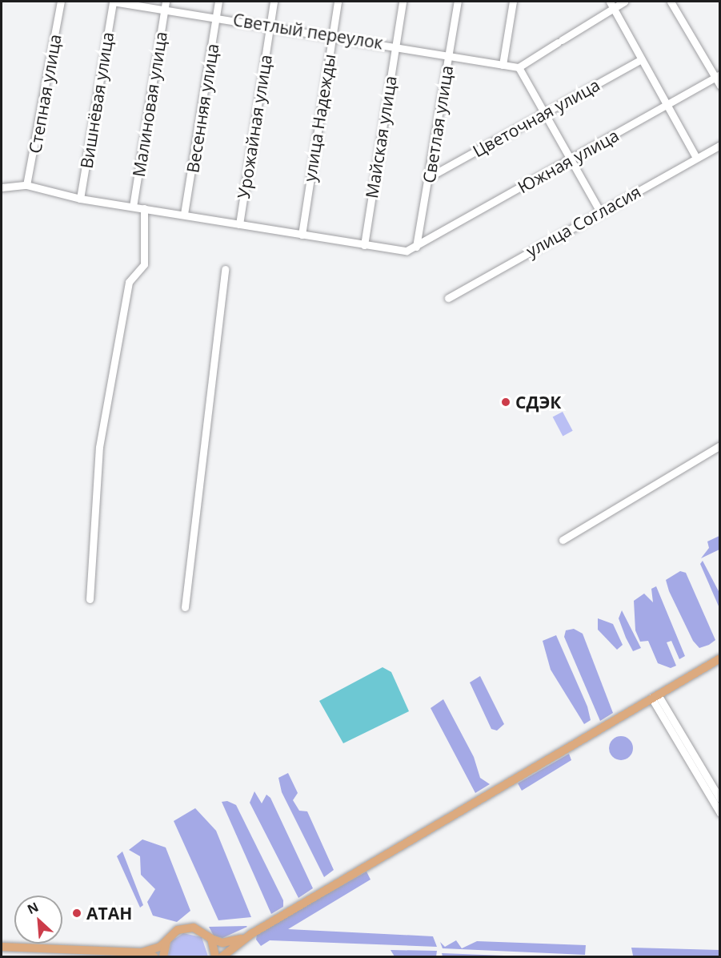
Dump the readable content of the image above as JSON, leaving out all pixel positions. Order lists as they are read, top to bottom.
{
  "streets": {
    "street": [
      "Светлый переулок",
      "Степная улица",
      "Вишнёвая улица",
      "Малиновая улица",
      "Весенняя улица",
      "улица Надежды",
      "Цветочная улица",
      "Светлая улица",
      "Урожайная улица",
      "Майская улица",
      "Южная улица",
      "улица Согласия"
    ]
  },
  "crossings": [
    ["Светлый переулок", "Вишнёвая улица"],
    ["Светлый переулок", "Малиновая улица"],
    ["Светлый переулок", "Весенняя улица"],
    ["Светлый переулок", "улица Надежды"],
    ["Светлый переулок", "Светлая улица"],
    ["Светлый переулок", "Урожайная улица"],
    ["Светлый переулок", "Майская улица"],
    ["Цветочная улица", "Светлая улица"],
    ["Светлая улица", "Южная улица"]
  ],
  "places": ["СДЭК", "АТАН"],
  "north": "top left"
}
